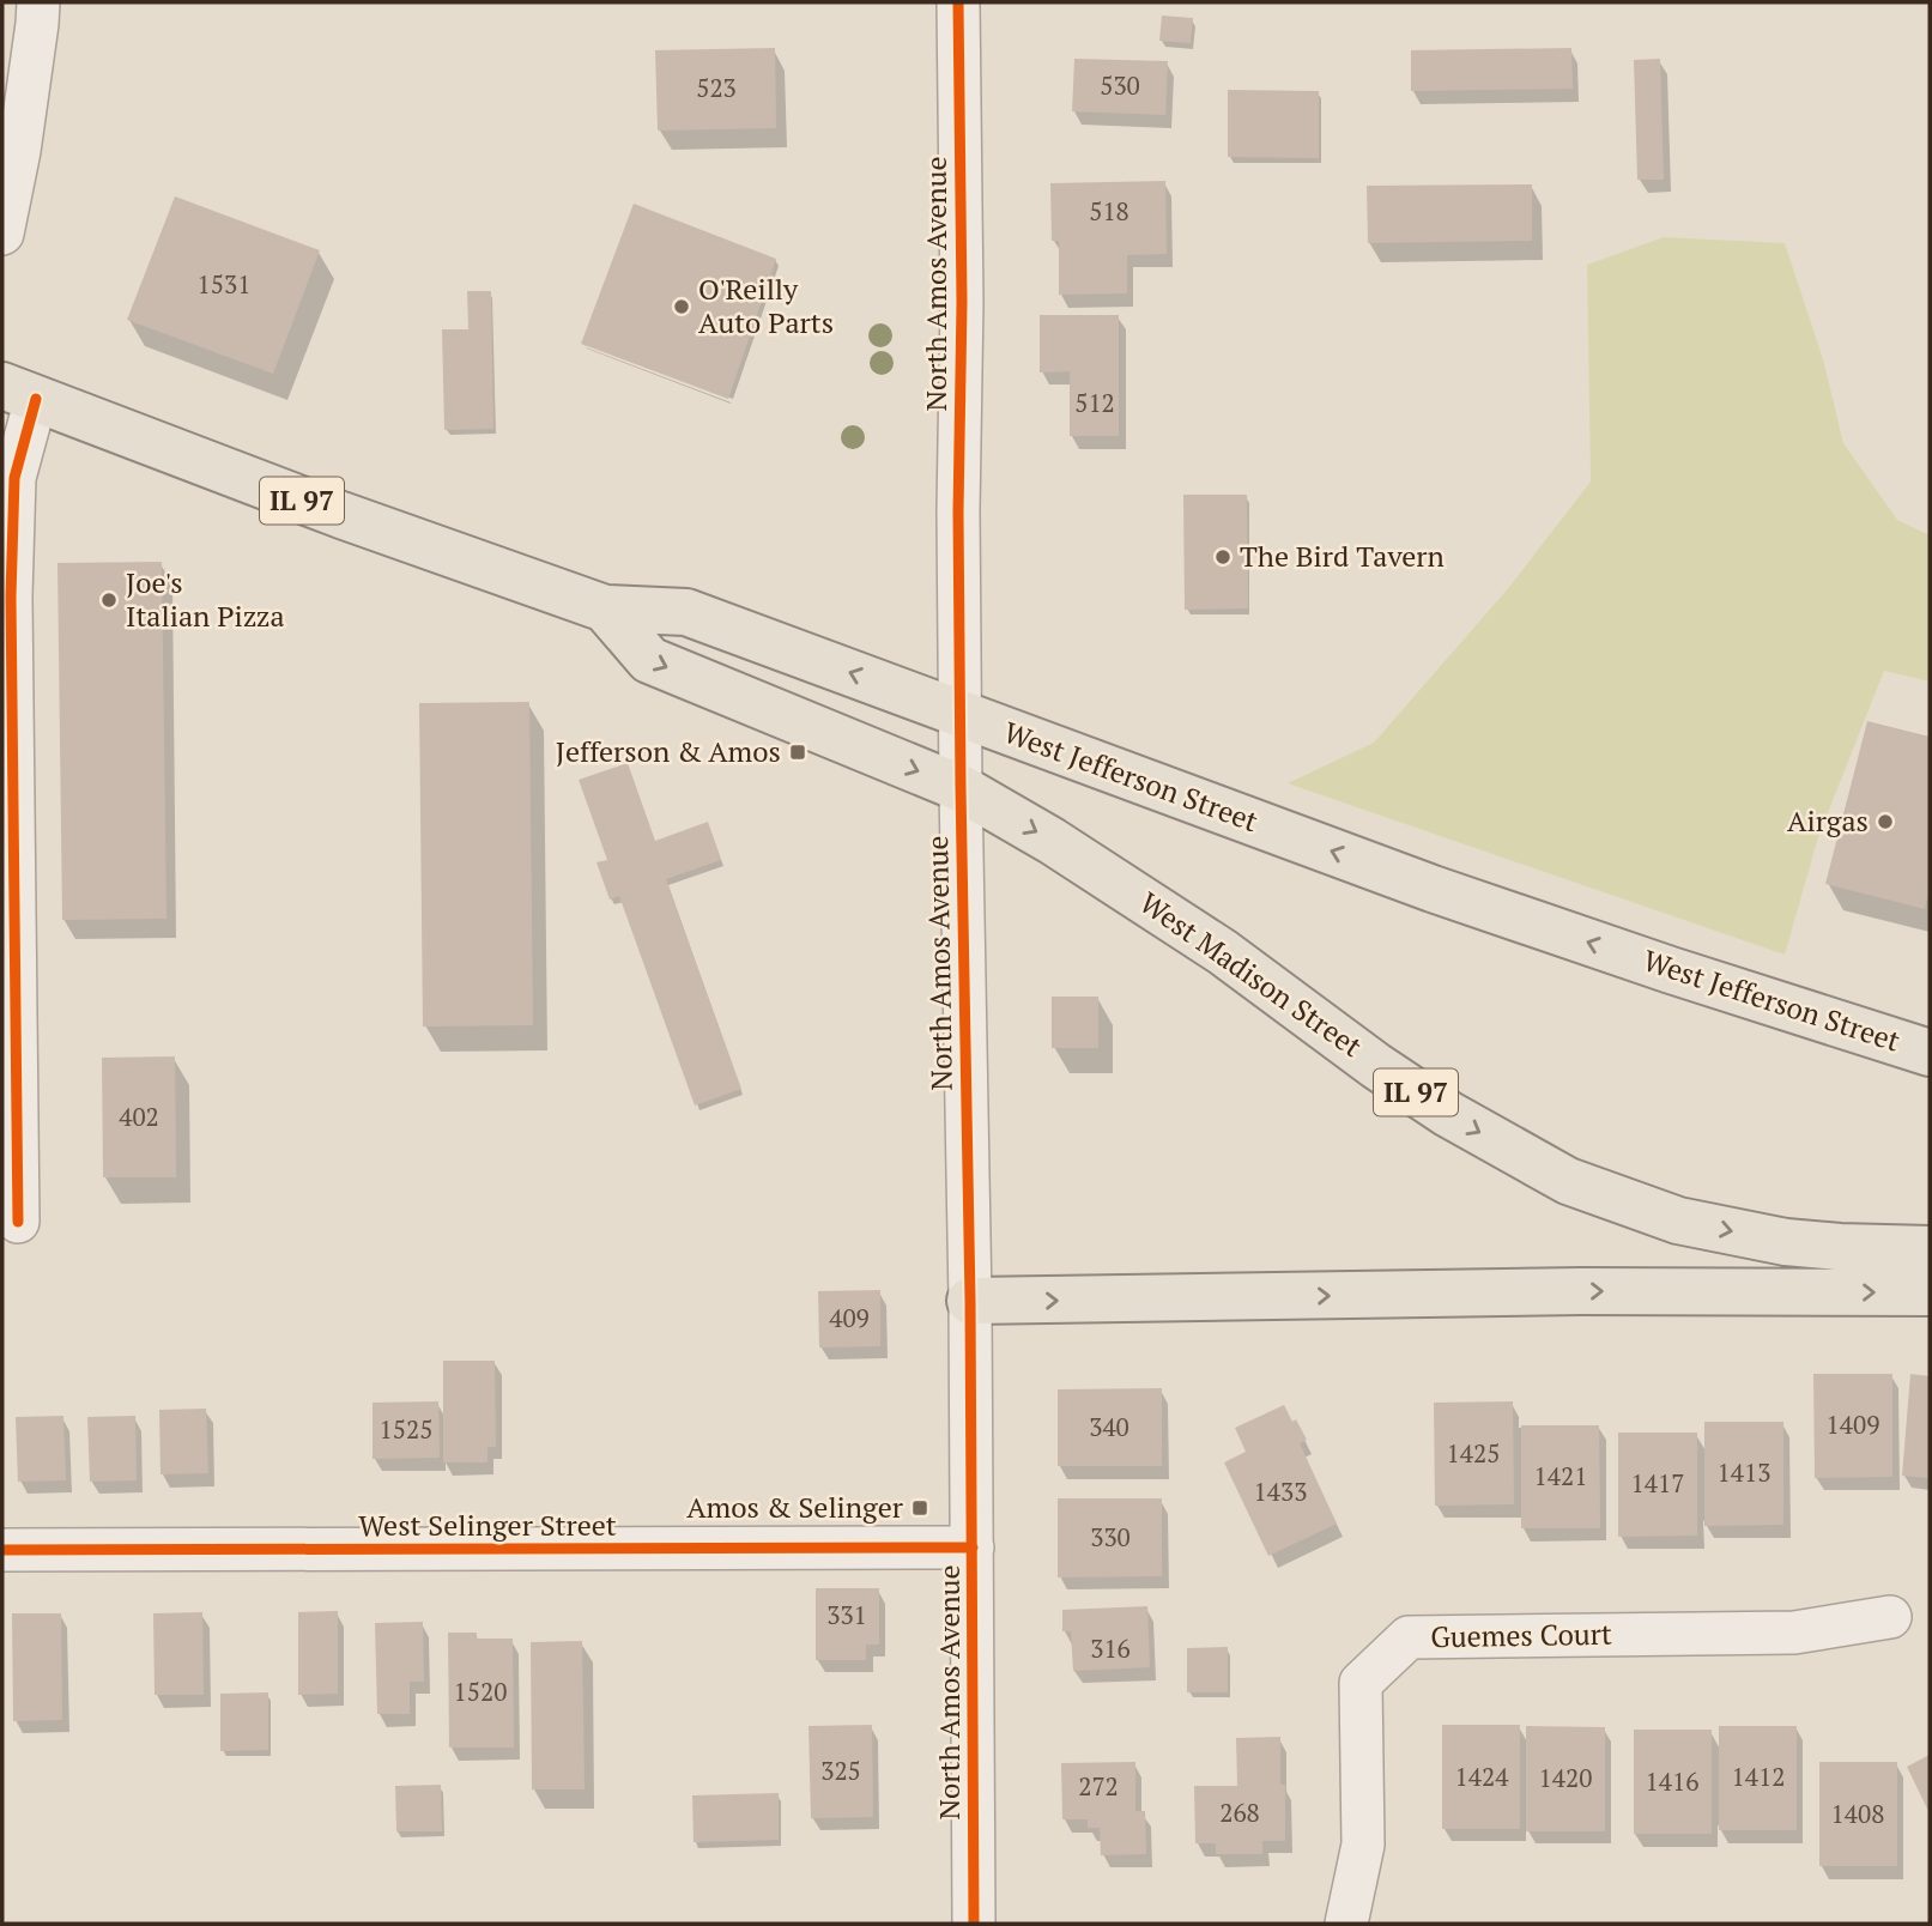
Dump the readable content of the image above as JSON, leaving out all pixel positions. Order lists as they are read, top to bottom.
{
  "streets": {
    "main road": ["IL 97", "West Jefferson Street", "West Madison Street"],
    "street": ["North Amos Avenue", "West Selinger Street", "Guemes Court"]
  },
  "crossings": [
    ["North Amos Avenue", "West Jefferson Street"],
    ["North Amos Avenue", "West Madison Street"],
    ["North Amos Avenue", "West Selinger Street"],
    ["West Jefferson Street", "West Madison Street"]
  ],
  "one_way": ["West Madison Street"],
  "places": {
    "other": [
      "O'Reilly Auto Parts",
      "The Bird Tavern",
      "Joe's Italian Pizza",
      "Airgas"
    ],
    "transit": ["Jefferson & Amos", "Amos & Selinger"]
  },
  "house_numbers": [
    "530",
    "523",
    "518",
    "1531",
    "512",
    "402",
    "409",
    "1409",
    "340",
    "1525",
    "1425",
    "1413",
    "1421",
    "1417",
    "1433",
    "330",
    "331",
    "316",
    "1520",
    "325",
    "1424",
    "1412",
    "1420",
    "1416",
    "272",
    "268",
    "1408"
  ]
}
